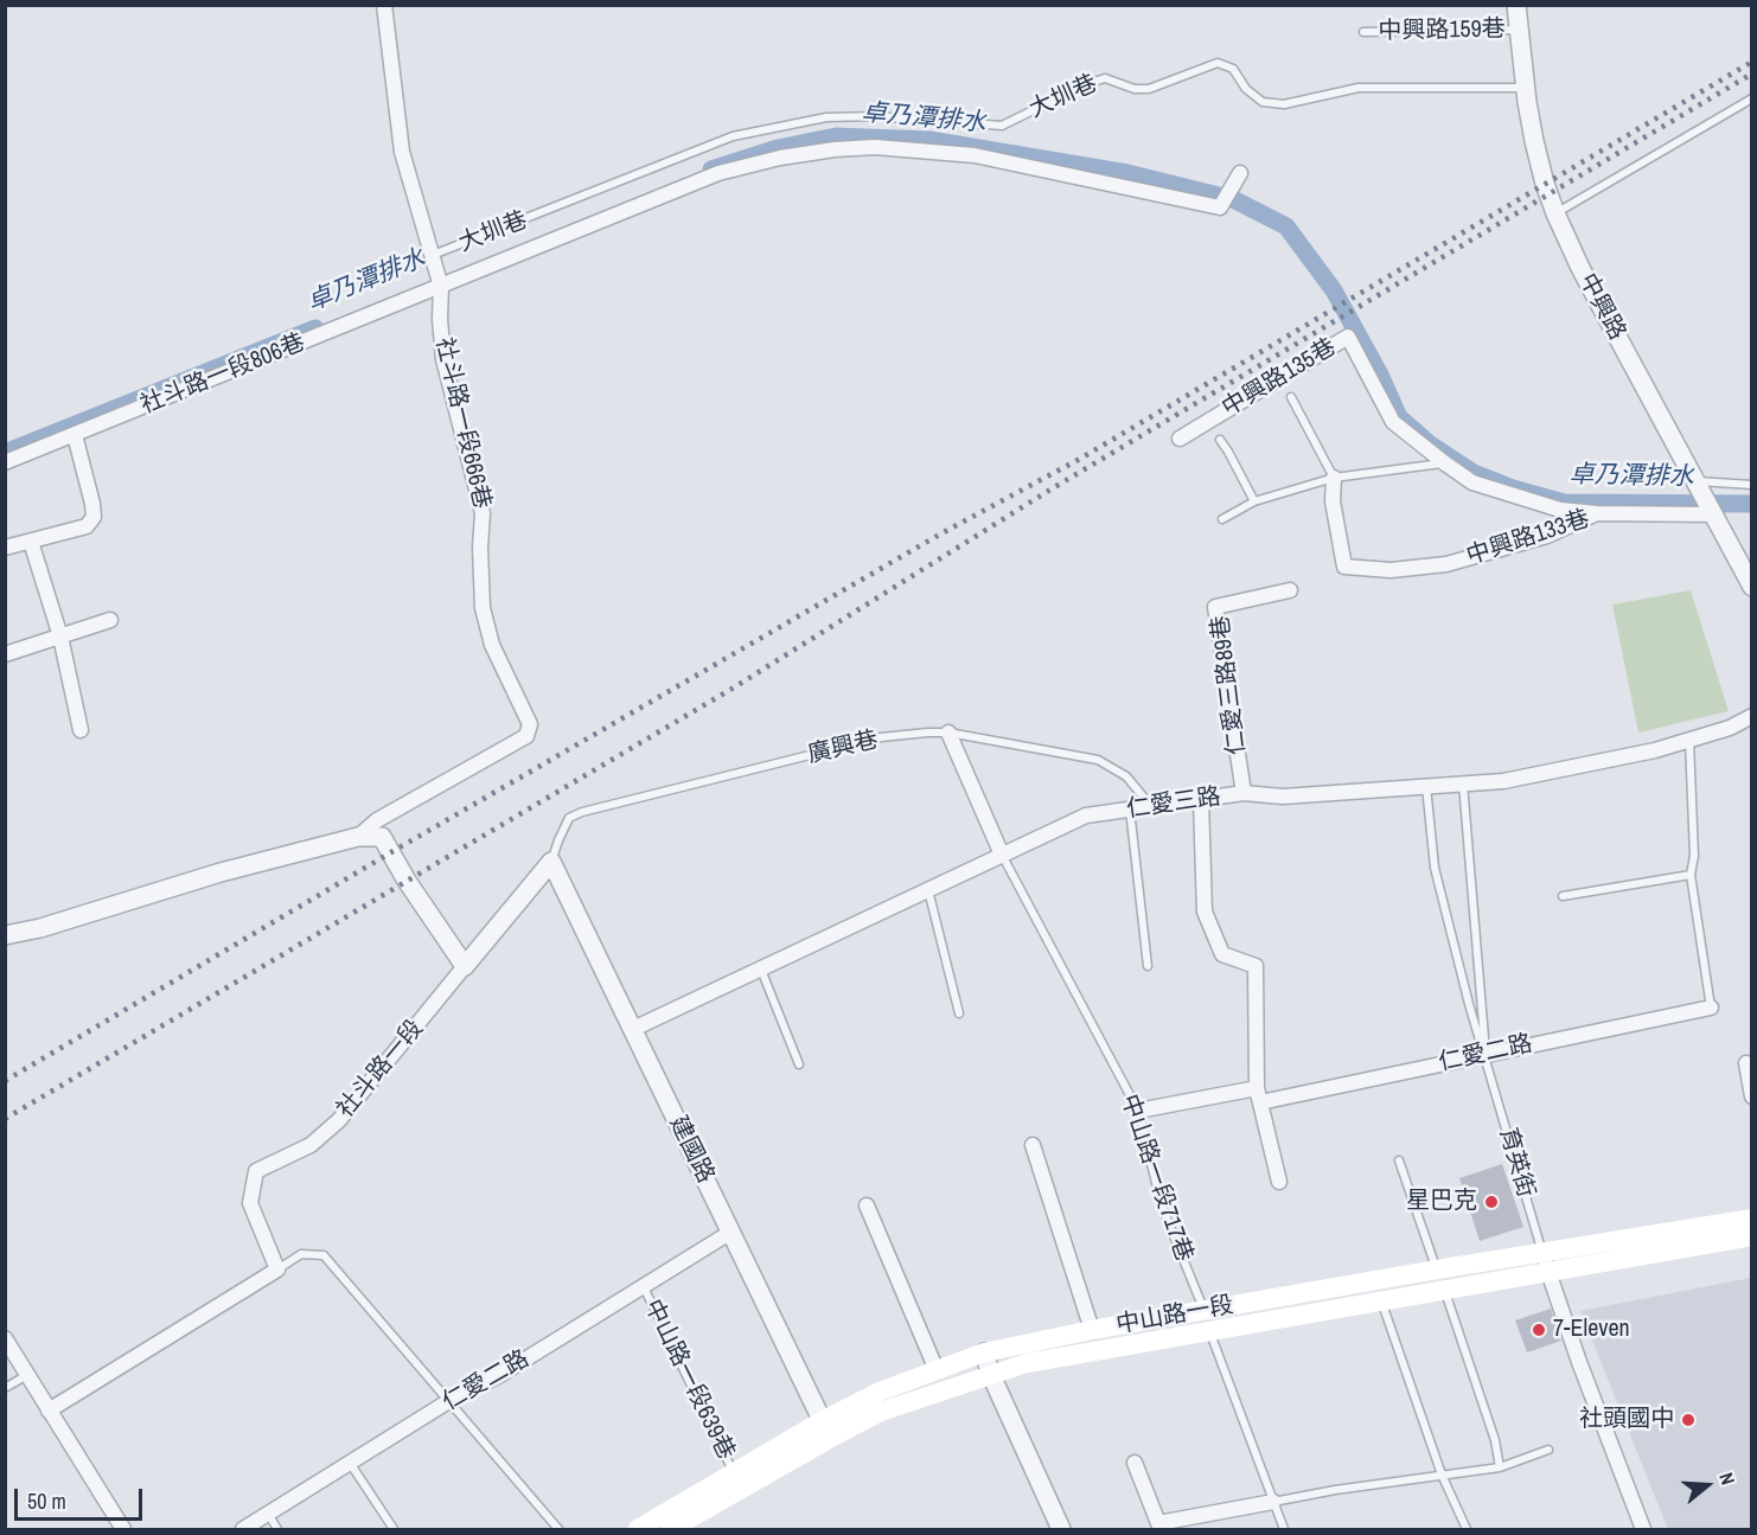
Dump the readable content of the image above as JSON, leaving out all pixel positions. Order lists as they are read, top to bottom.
{
  "streets": {
    "main road": ["中山路一段"],
    "street": [
      "大圳巷",
      "中興路",
      "社斗路一段806巷",
      "中興路135巷",
      "社斗路一段666巷",
      "中興路133巷",
      "仁愛三路89巷",
      "仁愛三路",
      "仁愛二路",
      "社斗路一段",
      "建國路",
      "育英街"
    ],
    "lane": [
      "中興路159巷",
      "廣興巷",
      "中山路一段717巷",
      "中山路一段639巷"
    ]
  },
  "crossings": [
    ["中興路159巷", "中興路"],
    ["大圳巷", "中興路"],
    ["大圳巷", "社斗路一段806巷"],
    ["大圳巷", "社斗路一段666巷"],
    ["中興路", "中興路133巷"],
    ["社斗路一段806巷", "社斗路一段666巷"],
    ["中興路135巷", "中興路133巷"],
    ["仁愛三路89巷", "仁愛三路"],
    ["廣興巷", "仁愛三路"],
    ["廣興巷", "建國路"],
    ["仁愛三路", "建國路"],
    ["仁愛三路", "育英街"],
    ["仁愛三路", "中山路一段717巷"],
    ["仁愛二路", "建國路"],
    ["仁愛二路", "育英街"],
    ["仁愛二路", "中山路一段717巷"],
    ["仁愛二路", "中山路一段639巷"],
    ["建國路", "中山路一段"],
    ["育英街", "中山路一段"],
    ["中山路一段717巷", "中山路一段"],
    ["中山路一段", "中山路一段639巷"]
  ],
  "water": ["卓乃潭排水"],
  "places": ["星巴克", "7-Eleven", "社頭國中"],
  "scale_bar": "50 m",
  "north": "right"
}
